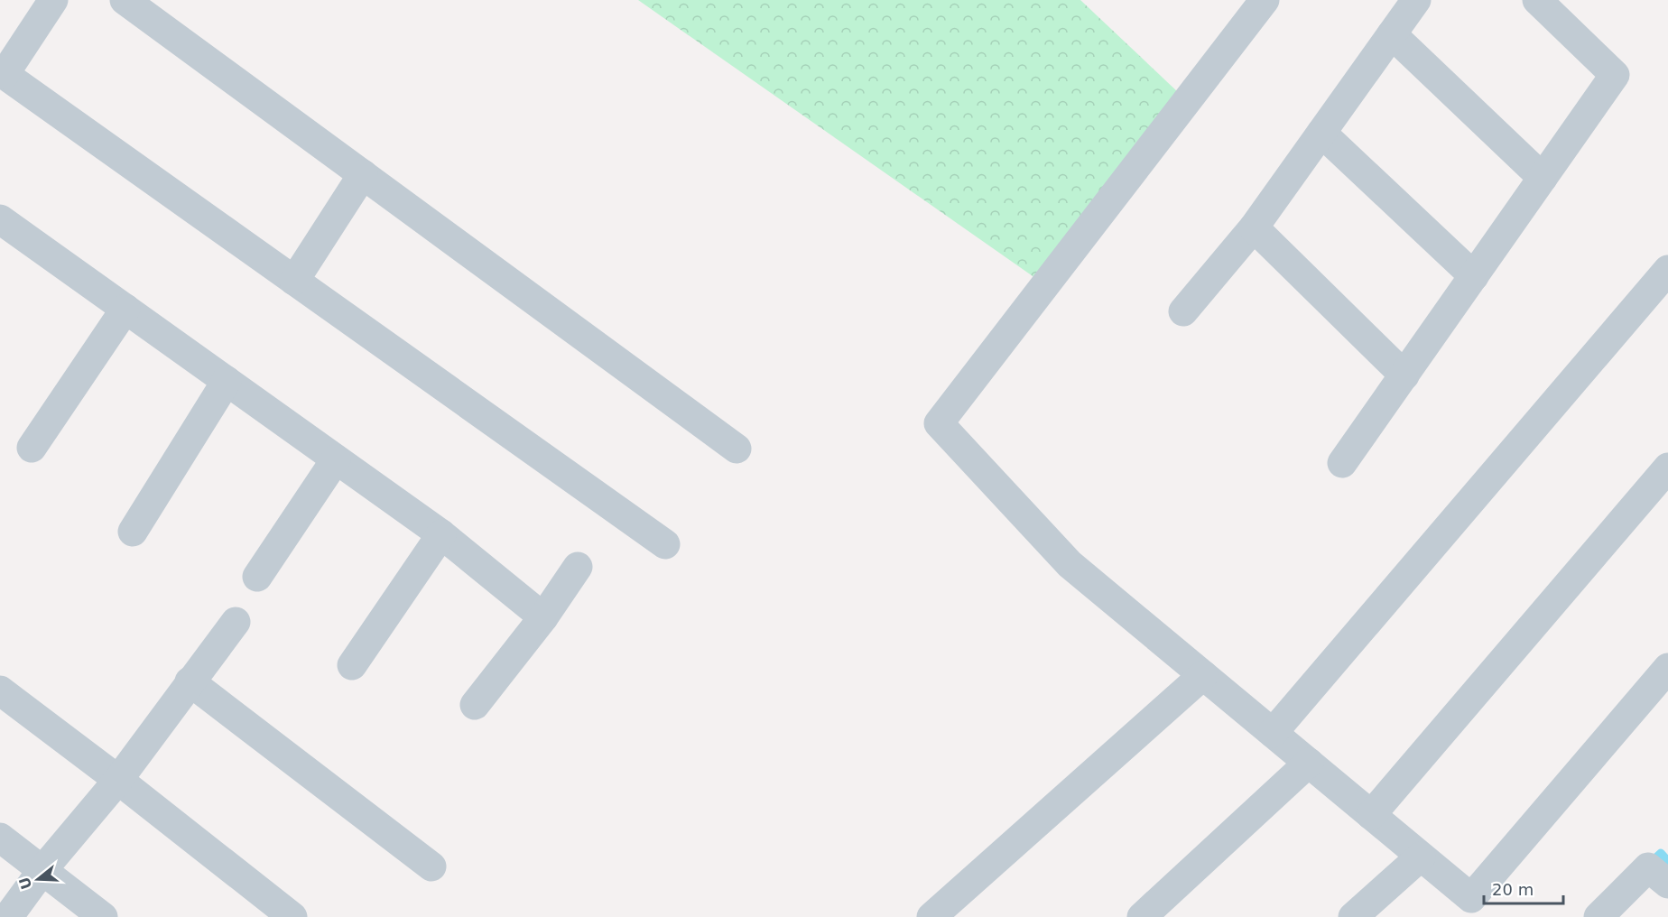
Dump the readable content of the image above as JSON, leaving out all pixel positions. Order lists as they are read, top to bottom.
{
  "scale_bar": "20 m",
  "north": "left"
}
